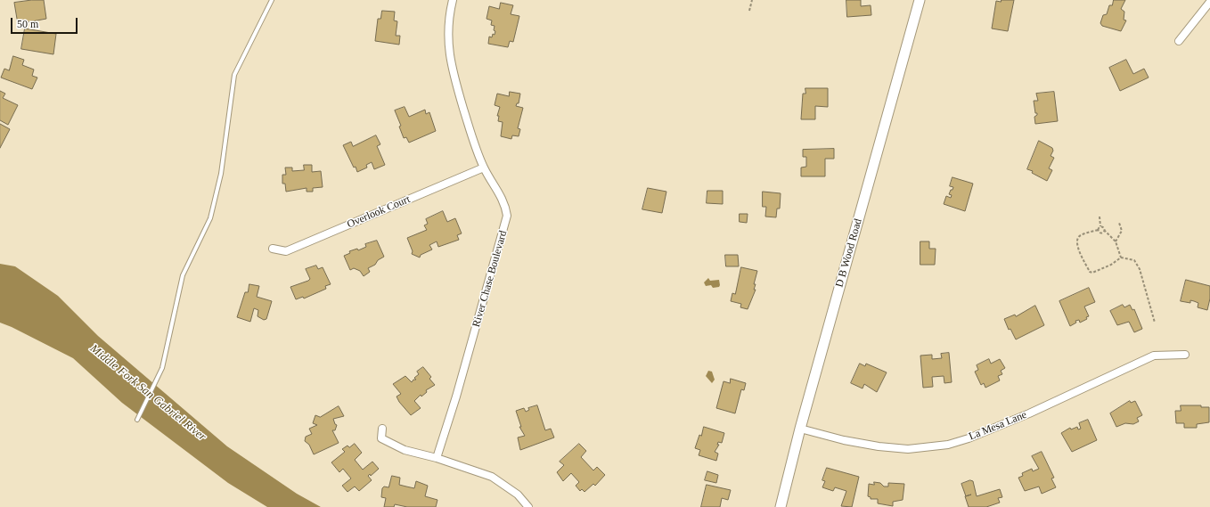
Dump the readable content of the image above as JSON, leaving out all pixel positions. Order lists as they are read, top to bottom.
{
  "streets": {
    "main road": ["D B Wood Road"],
    "street": ["Overlook Court", "River Chase Boulevard", "La Mesa Lane"]
  },
  "crossings": [
    ["Overlook Court", "River Chase Boulevard"],
    ["D B Wood Road", "La Mesa Lane"]
  ],
  "water": ["Middle Fork San Gabriel River"],
  "scale_bar": "50 m"
}
